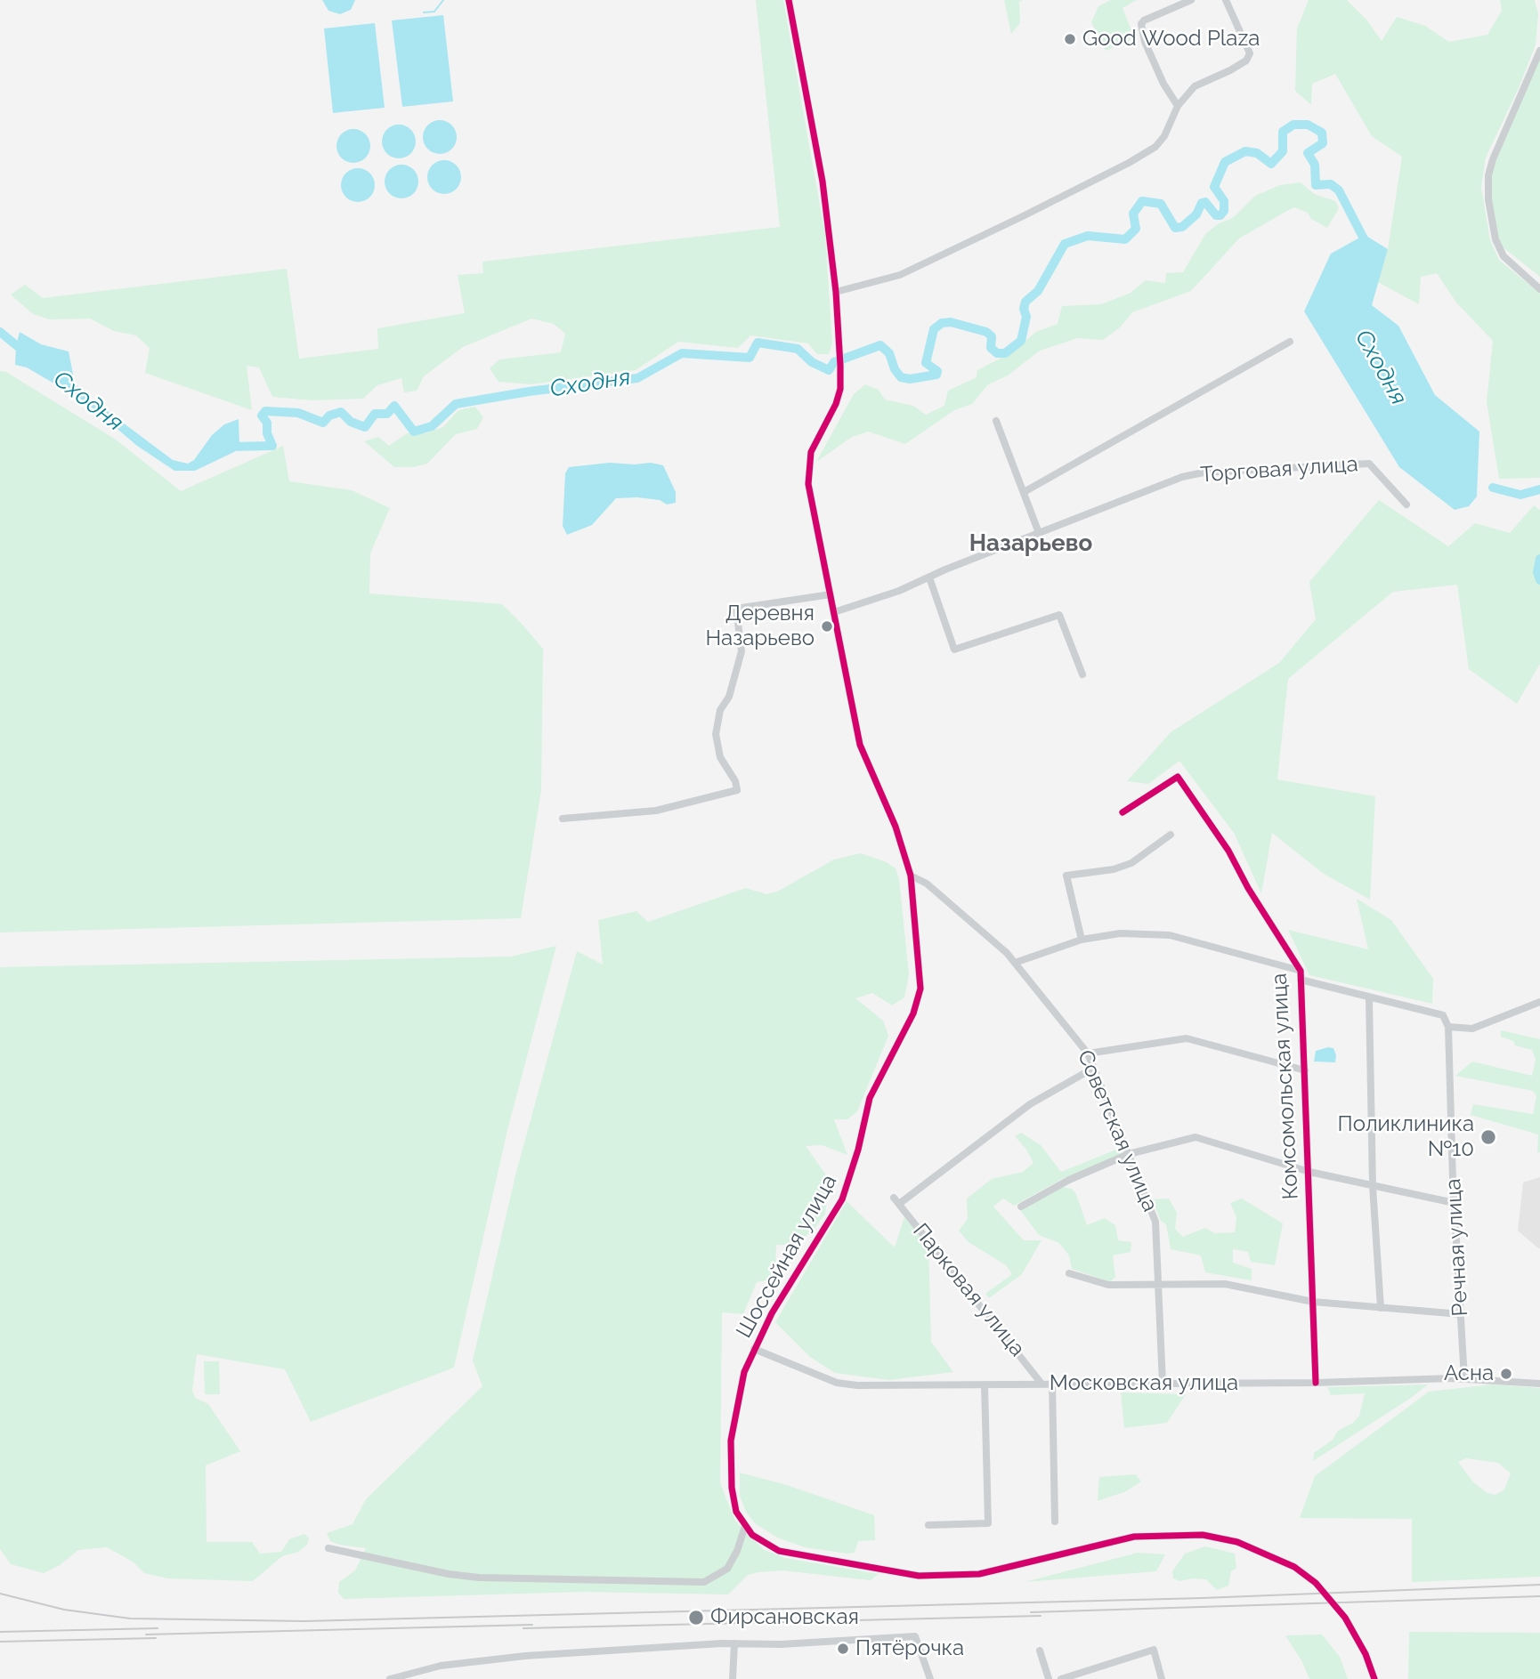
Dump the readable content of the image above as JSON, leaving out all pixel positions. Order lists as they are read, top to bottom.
{
  "streets": {
    "street": [
      "Торговая улица",
      "Комсомольская улица",
      "Советская улица",
      "Речная улица",
      "Шоссейная улица",
      "Парковая улица",
      "Московская улица"
    ]
  },
  "crossings": [
    ["Торговая улица", "Шоссейная улица"],
    ["Комсомольская улица", "Московская улица"],
    ["Советская улица", "Шоссейная улица"],
    ["Советская улица", "Парковая улица"],
    ["Советская улица", "Московская улица"],
    ["Речная улица", "Московская улица"],
    ["Шоссейная улица", "Московская улица"],
    ["Парковая улица", "Московская улица"]
  ],
  "districts": ["Назарьево"],
  "water": ["Сходня"],
  "places": [
    "Good Wood Plaza",
    "Деревня Назарьево",
    "Поликлиника №10",
    "Асна",
    "Фирсановская",
    "Пятёрочка"
  ]
}
